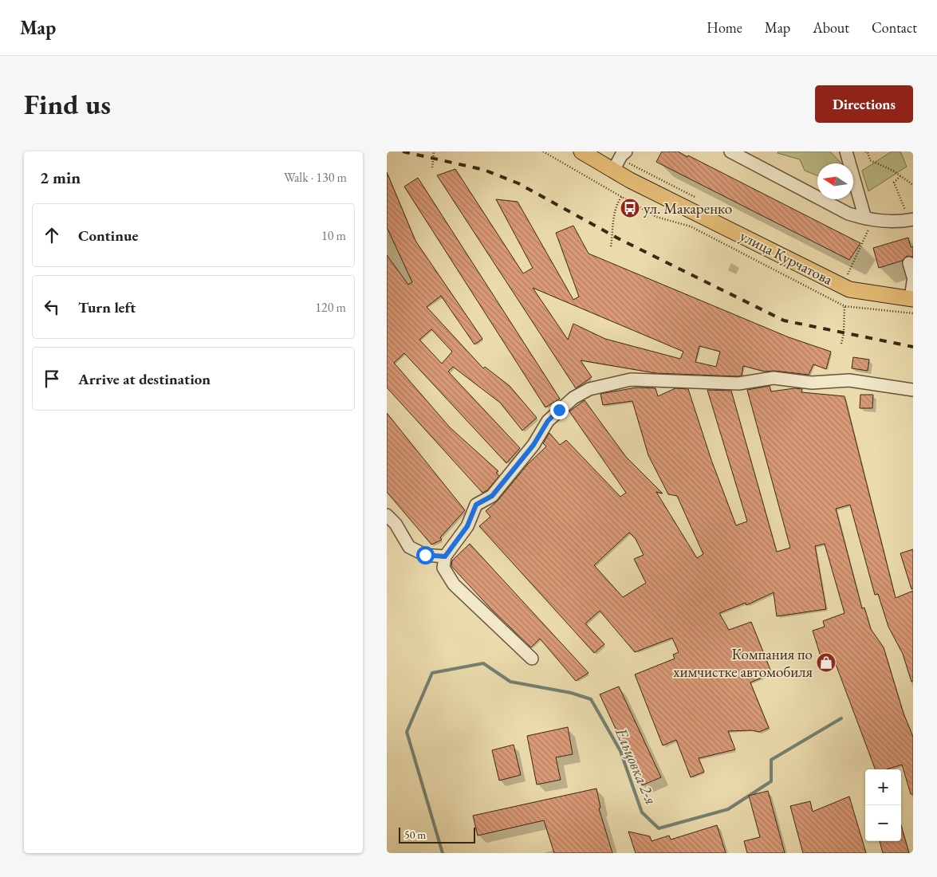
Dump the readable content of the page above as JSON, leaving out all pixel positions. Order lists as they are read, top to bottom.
{
  "streets": {
    "main road": ["улица Курчатова"]
  },
  "water": ["Ельцовка 2-я"],
  "places": {
    "bus stop": ["ул. Макаренко"],
    "shop": ["Компания по химчистке автомобиля"]
  },
  "scale_bar": "50 m",
  "north": "left",
  "page": {
    "header": "Map",
    "nav": [
      "Home",
      "Map",
      "About",
      "Contact"
    ],
    "buttons": "Directions",
    "title": "Find us",
    "heading": ["2 min", "Walk · 130 m"],
    "list": [
      ["Continue", "10 m"],
      ["Turn left", "120 m"],
      "Arrive at destination"
    ],
    "map_buttons": ["+", "−"],
    "scale": "50 m"
  }
}
